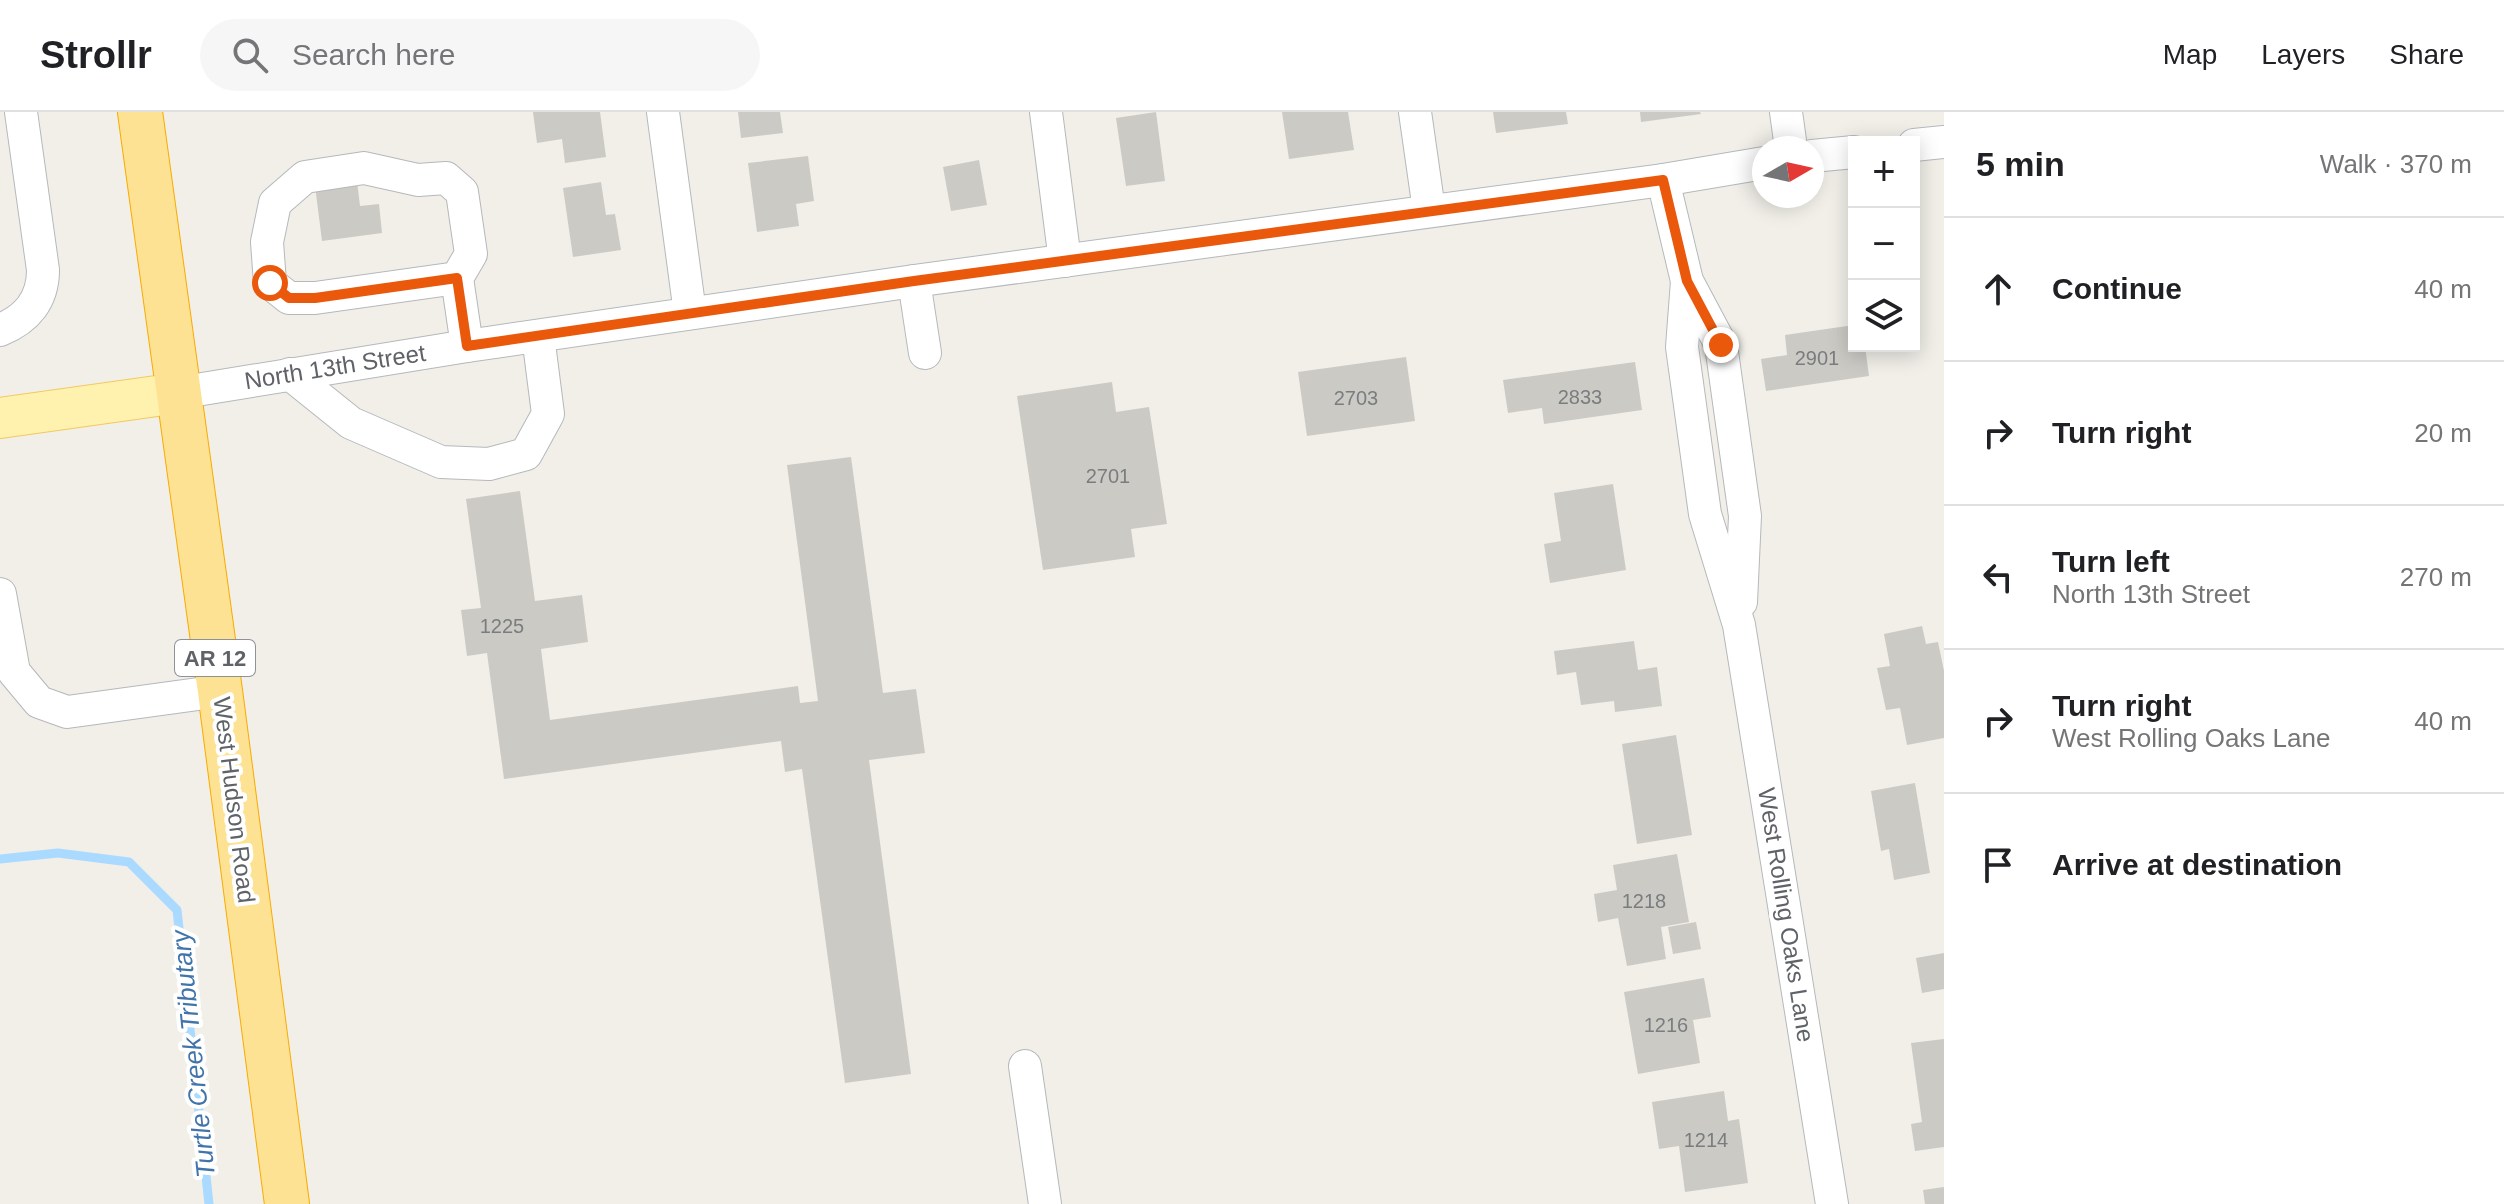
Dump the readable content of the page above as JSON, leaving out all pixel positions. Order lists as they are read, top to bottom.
{
  "streets": {
    "highway": ["AR 12", "West Hudson Road"],
    "main road": ["North 13th Street"],
    "street": ["West Rolling Oaks Lane"]
  },
  "crossings": [
    ["North 13th Street", "West Hudson Road"],
    ["North 13th Street", "West Rolling Oaks Lane"]
  ],
  "water": ["Turtle Creek Tributary"],
  "house_numbers": [
    "2901",
    "2833",
    "2703",
    "2701",
    "1225",
    "1218",
    "1216",
    "1214"
  ],
  "north": "right",
  "page": {
    "header": "Strollr",
    "search": "Search here",
    "nav": ["Map", "Layers", "Share"],
    "heading": ["5 min", "Walk · 370 m"],
    "map_buttons": ["+", "−"],
    "list": [
      ["Continue", "40 m"],
      ["Turn right", "20 m"],
      ["Turn left", "North 13th Street", "270 m"],
      ["Turn right", "West Rolling Oaks Lane", "40 m"],
      "Arrive at destination"
    ]
  }
}
